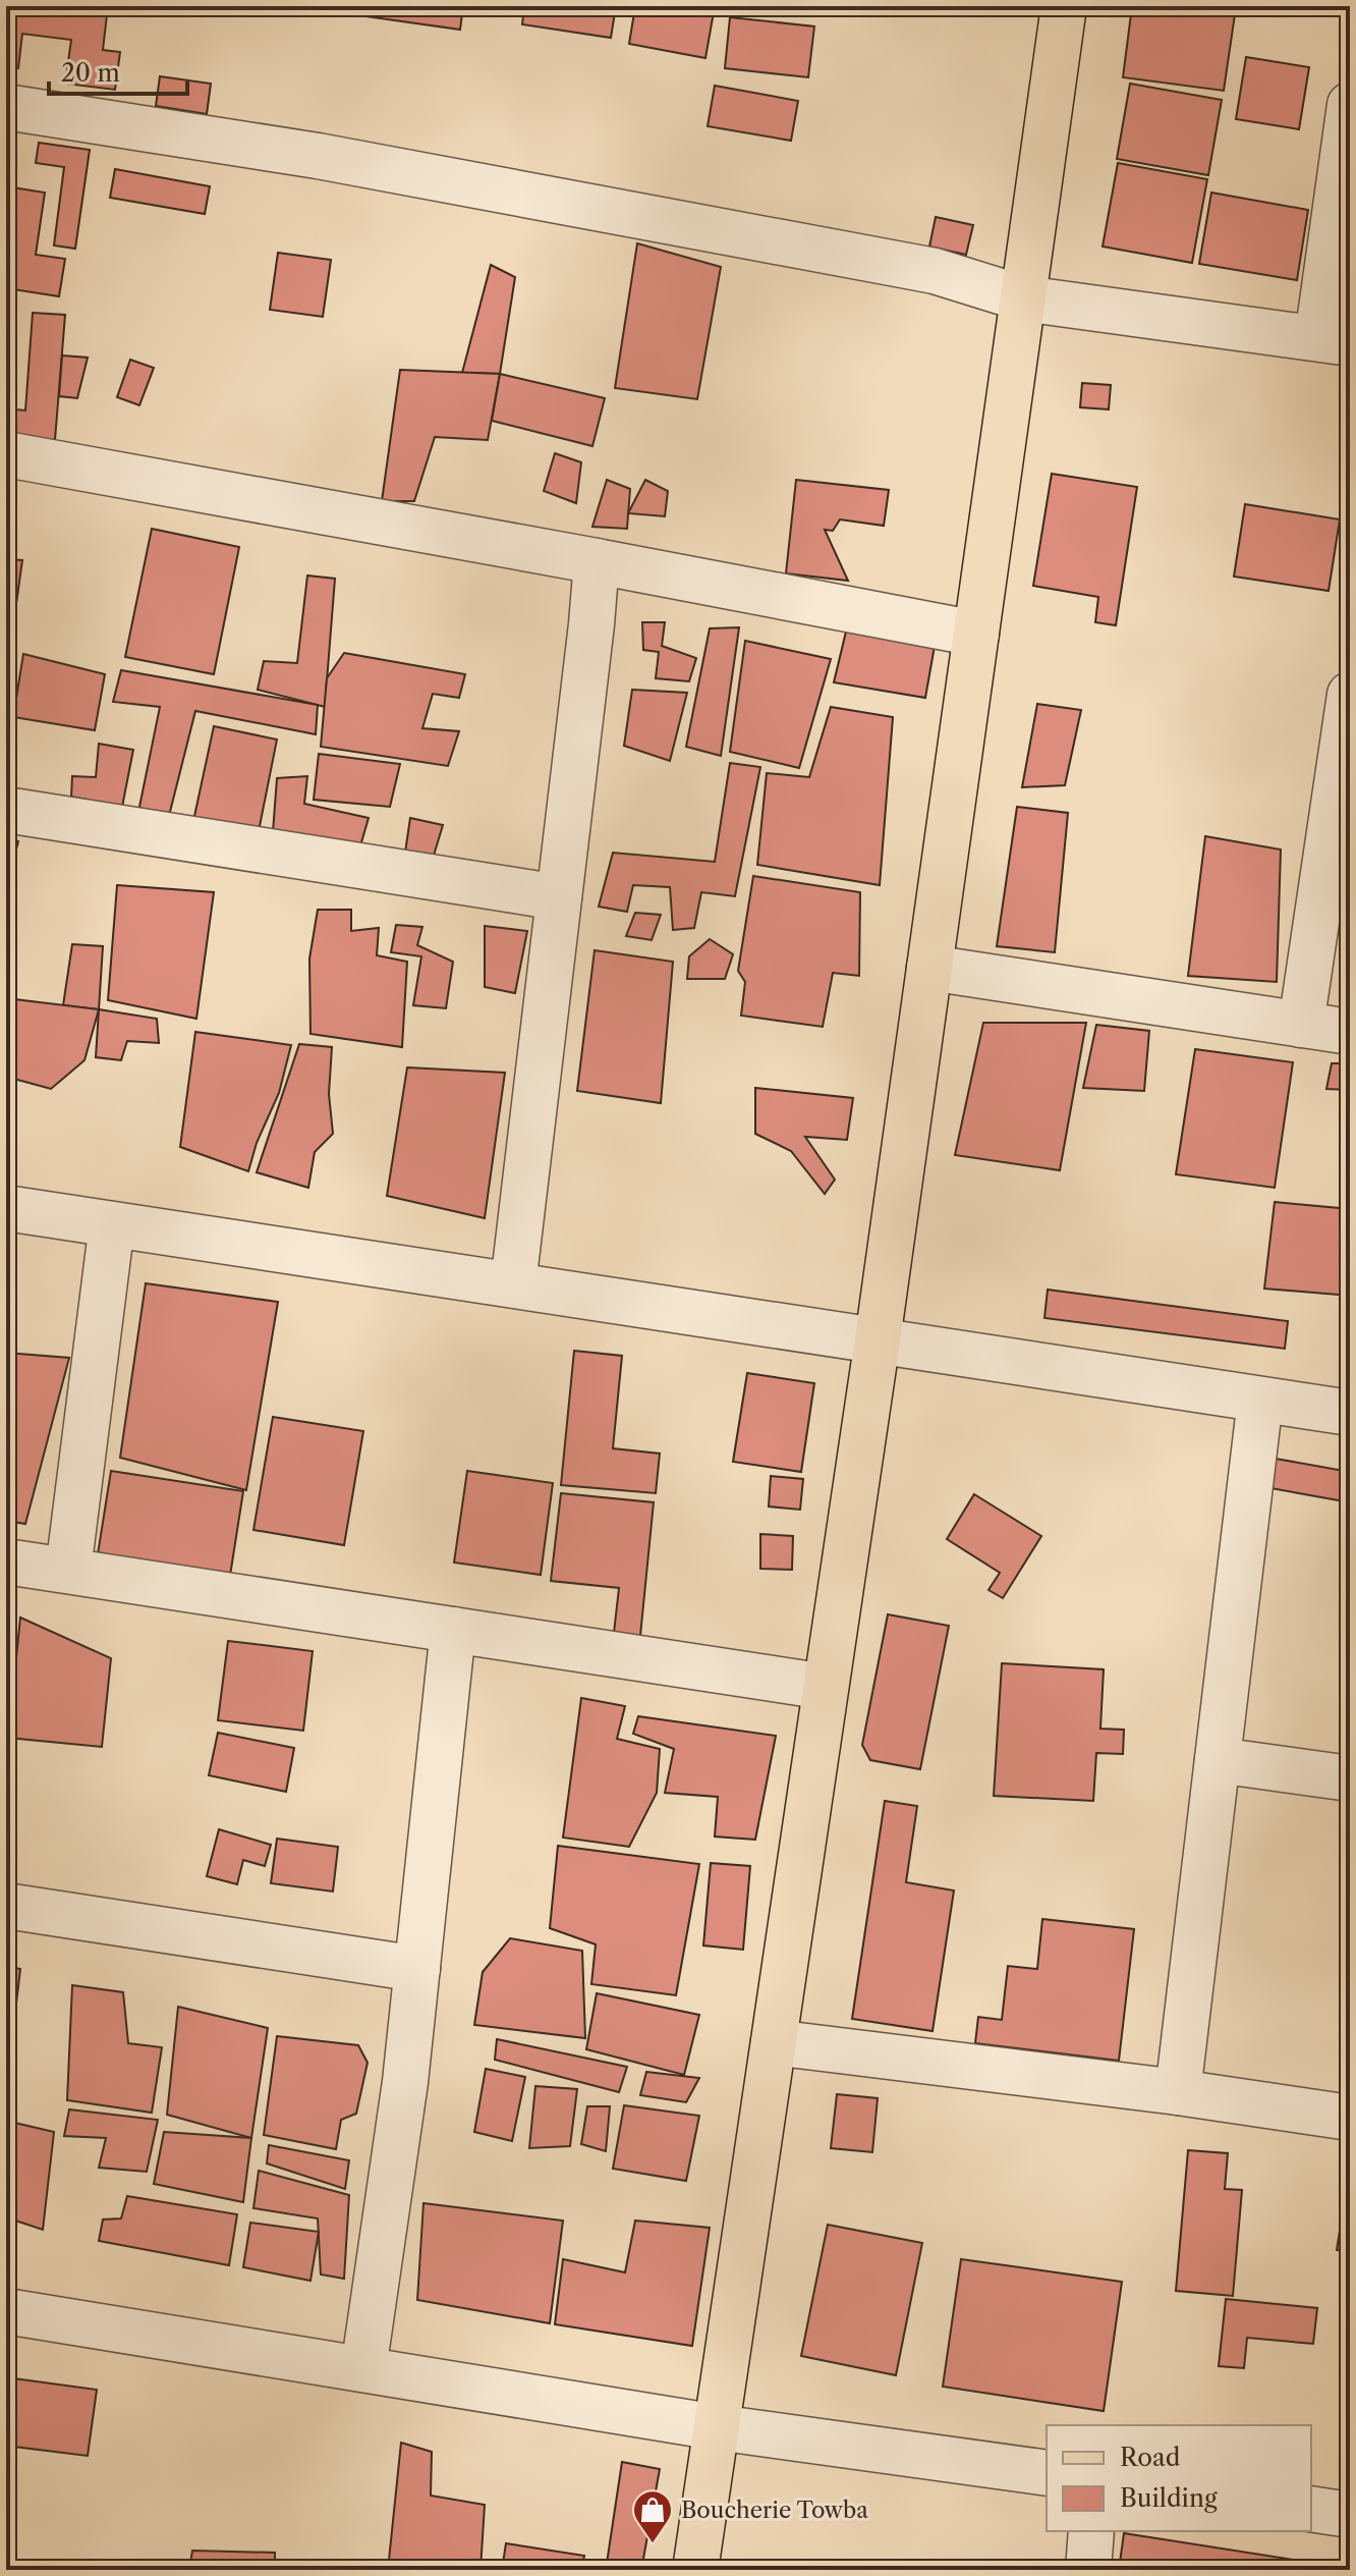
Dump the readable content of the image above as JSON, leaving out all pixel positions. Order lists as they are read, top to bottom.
{
  "places": {
    "shop": ["Boucherie Towba"]
  },
  "legend": ["Road", "Building"],
  "scale_bar": "20 m"
}
